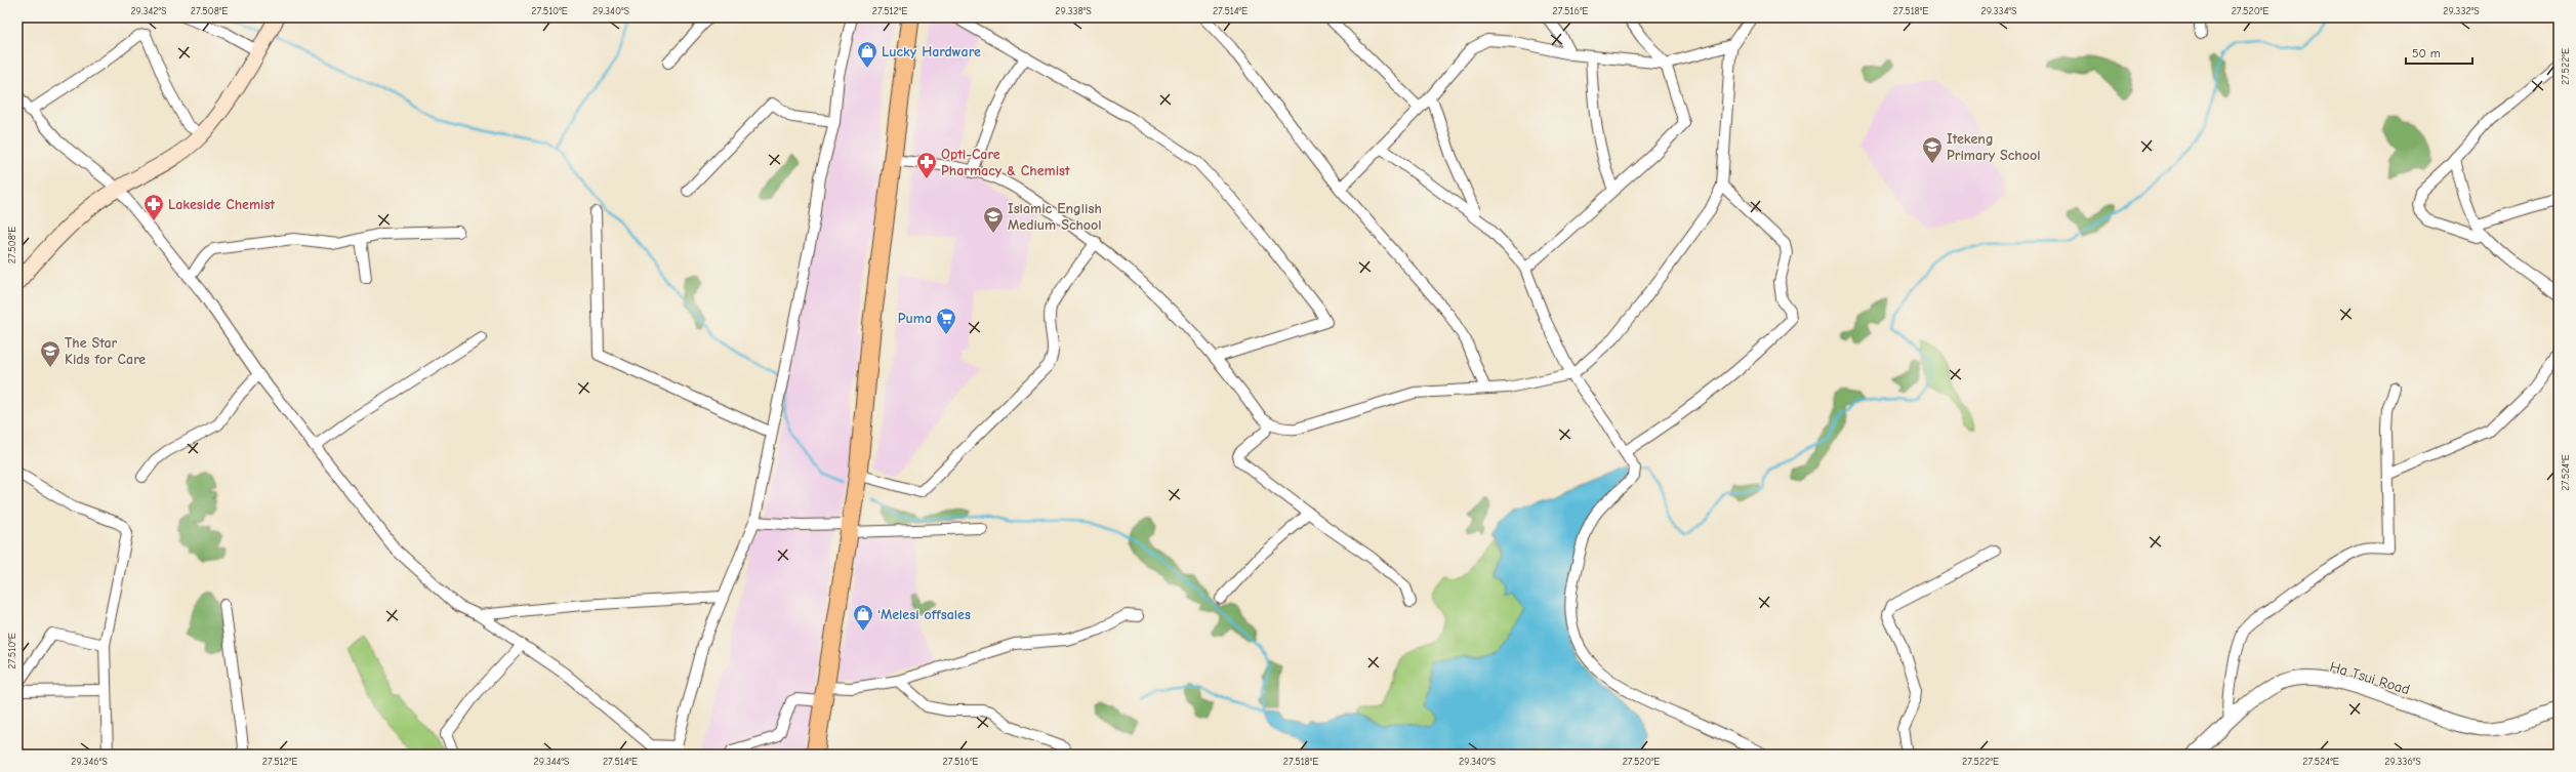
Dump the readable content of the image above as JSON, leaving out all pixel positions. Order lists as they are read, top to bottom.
{
  "streets": {
    "street": ["Ha Tsui Road"]
  },
  "places": {
    "shop": ["Lucky Hardware", "'Melesi offsales"],
    "school or university": ["Itekeng Primary School", "Islamic English Medium School", "The Star Kids for Care"],
    "pharmacy": ["Opti-Care Pharmacy & Chemist", "Lakeside Chemist"],
    "supermarket": ["Puma"]
  },
  "scale_bar": "50 m",
  "coordinates": [
    "29.342°S",
    "27.508°E",
    "27.510°E",
    "29.340°S",
    "27.512°E",
    "29.338°S",
    "27.514°E",
    "27.516°E",
    "27.518°E",
    "29.334°S",
    "27.520°E",
    "29.332°S",
    "27.522°E",
    "27.524°E",
    "29.346°S",
    "29.344°S",
    "29.336°S"
  ]
}
